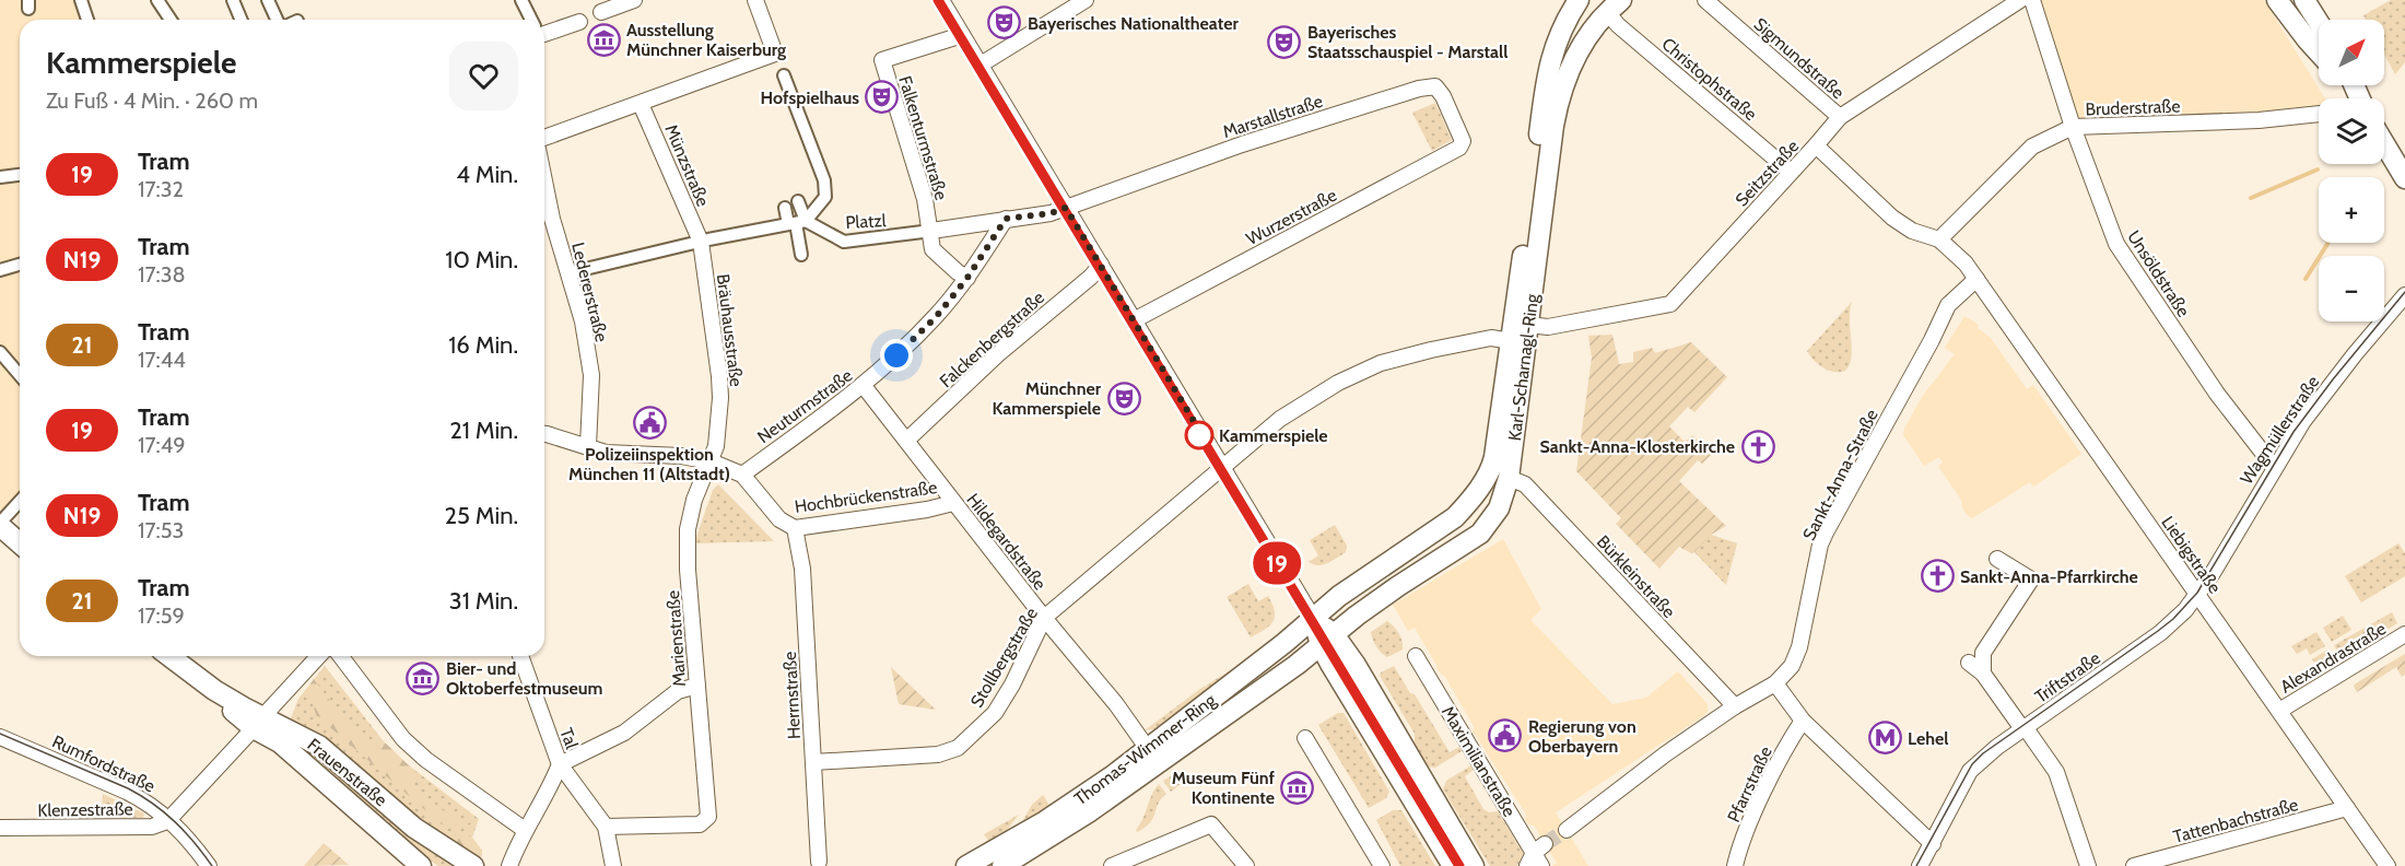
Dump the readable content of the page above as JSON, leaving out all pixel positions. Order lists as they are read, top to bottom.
{
  "streets": {
    "main road": ["Karl-Scharnagl-Ring", "Thomas-Wimmer-Ring", "Frauenstraße"],
    "street": [
      "Sigmundstraße",
      "Christophstraße",
      "Bruderstraße",
      "Marstallstraße",
      "Falkenturmstraße",
      "Münzstraße",
      "Seitzstraße",
      "Wurzerstraße",
      "Platzl",
      "Unsöldstraße",
      "Ledererstraße",
      "Bräuhausstraße",
      "Falckenbergstraße",
      "Neuturmstraße",
      "Wagmüllerstraße",
      "Sankt-Anna-Straße",
      "Hochbrückenstraße",
      "Hildegardstraße",
      "Liebigstraße",
      "Bürkleinstraße",
      "Marienstraße",
      "Stollbergstraße",
      "Alexandrastraße",
      "Triftstraße",
      "Herrnstraße",
      "Tal",
      "Maximilianstraße",
      "Rumfordstraße",
      "Pfarrstraße",
      "Klenzestraße",
      "Tattenbachstraße"
    ]
  },
  "crossings": [
    ["Sigmundstraße", "Seitzstraße"],
    ["Christophstraße", "Seitzstraße"],
    ["Christophstraße", "Karl-Scharnagl-Ring"],
    ["Bruderstraße", "Unsöldstraße"],
    ["Bruderstraße", "Liebigstraße"],
    ["Marstallstraße", "Wurzerstraße"],
    ["Falkenturmstraße", "Platzl"],
    ["Falkenturmstraße", "Neuturmstraße"],
    ["Münzstraße", "Bräuhausstraße"],
    ["Seitzstraße", "Karl-Scharnagl-Ring"],
    ["Unsöldstraße", "Wagmüllerstraße"],
    ["Ledererstraße", "Hochbrückenstraße"],
    ["Bräuhausstraße", "Hochbrückenstraße"],
    ["Bräuhausstraße", "Marienstraße"],
    ["Falckenbergstraße", "Hildegardstraße"],
    ["Karl-Scharnagl-Ring", "Bürkleinstraße"],
    ["Karl-Scharnagl-Ring", "Stollbergstraße"],
    ["Karl-Scharnagl-Ring", "Thomas-Wimmer-Ring"],
    ["Neuturmstraße", "Hochbrückenstraße"],
    ["Neuturmstraße", "Hildegardstraße"],
    ["Wagmüllerstraße", "Liebigstraße"],
    ["Wagmüllerstraße", "Triftstraße"],
    ["Sankt-Anna-Straße", "Liebigstraße"],
    ["Sankt-Anna-Straße", "Bürkleinstraße"],
    ["Hochbrückenstraße", "Hildegardstraße"],
    ["Hochbrückenstraße", "Marienstraße"],
    ["Hochbrückenstraße", "Herrnstraße"],
    ["Hildegardstraße", "Stollbergstraße"],
    ["Hildegardstraße", "Thomas-Wimmer-Ring"],
    ["Liebigstraße", "Alexandrastraße"],
    ["Liebigstraße", "Triftstraße"],
    ["Liebigstraße", "Tattenbachstraße"],
    ["Marienstraße", "Tal"],
    ["Stollbergstraße", "Herrnstraße"],
    ["Rumfordstraße", "Klenzestraße"]
  ],
  "places": {
    "theatre": [
      "Bayerisches Nationaltheater",
      "Bayerisches Staatsschauspiel - Marstall",
      "Hofspielhaus",
      "Münchner Kammerspiele"
    ],
    "museum": ["Ausstellung Münchner Kaiserburg", "Bier- und Oktoberfestmuseum", "Museum Fünf Kontinente"],
    "public building": ["Polizeiinspektion München 11 (Altstadt)", "Regierung von Oberbayern"],
    "other": ["Kammerspiele"],
    "church": ["Sankt-Anna-Klosterkirche", "Sankt-Anna-Pfarrkirche"],
    "metro station": ["Lehel"]
  },
  "lines": ["tram line 19"],
  "north": "top right",
  "page": {
    "on_map": "19",
    "map_buttons": ["+", "−"],
    "heading": ["Kammerspiele", "Zu Fuß · 4 Min. · 260 m"],
    "list": [
      {
        "mark": "19",
        "name": "Tram",
        "note": "17:32",
        "value": "4 Min."
      },
      {
        "mark": "N19",
        "name": "Tram",
        "note": "17:38",
        "value": "10 Min."
      },
      {
        "mark": "21",
        "name": "Tram",
        "note": "17:44",
        "value": "16 Min."
      },
      {
        "mark": "19",
        "name": "Tram",
        "note": "17:49",
        "value": "21 Min."
      },
      {
        "mark": "N19",
        "name": "Tram",
        "note": "17:53",
        "value": "25 Min."
      },
      {
        "mark": "21",
        "name": "Tram",
        "note": "17:59",
        "value": "31 Min."
      }
    ]
  }
}
